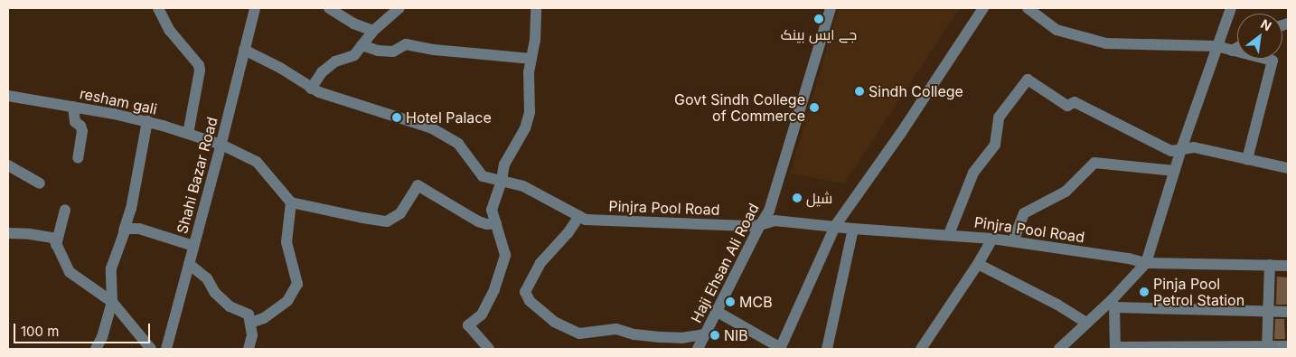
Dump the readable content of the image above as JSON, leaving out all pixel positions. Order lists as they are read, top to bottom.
{
  "streets": {
    "street": [
      "resham gali",
      "Shahi Bazar Road",
      "Pinjra Pool Road",
      "Haji Ehsan Ali Road"
    ]
  },
  "crossings": [
    ["resham gali", "Shahi Bazar Road"],
    ["Shahi Bazar Road", "Pinjra Pool Road"],
    ["Pinjra Pool Road", "Haji Ehsan Ali Road"]
  ],
  "places": [
    "جے ایس بینک",
    "Sindh College",
    "Govt Sindh College of Commerce",
    "Hotel Palace",
    "شیل",
    "Pinja Pool Petrol Station",
    "MCB",
    "NIB"
  ],
  "scale_bar": "100 m",
  "north": "top right"
}
